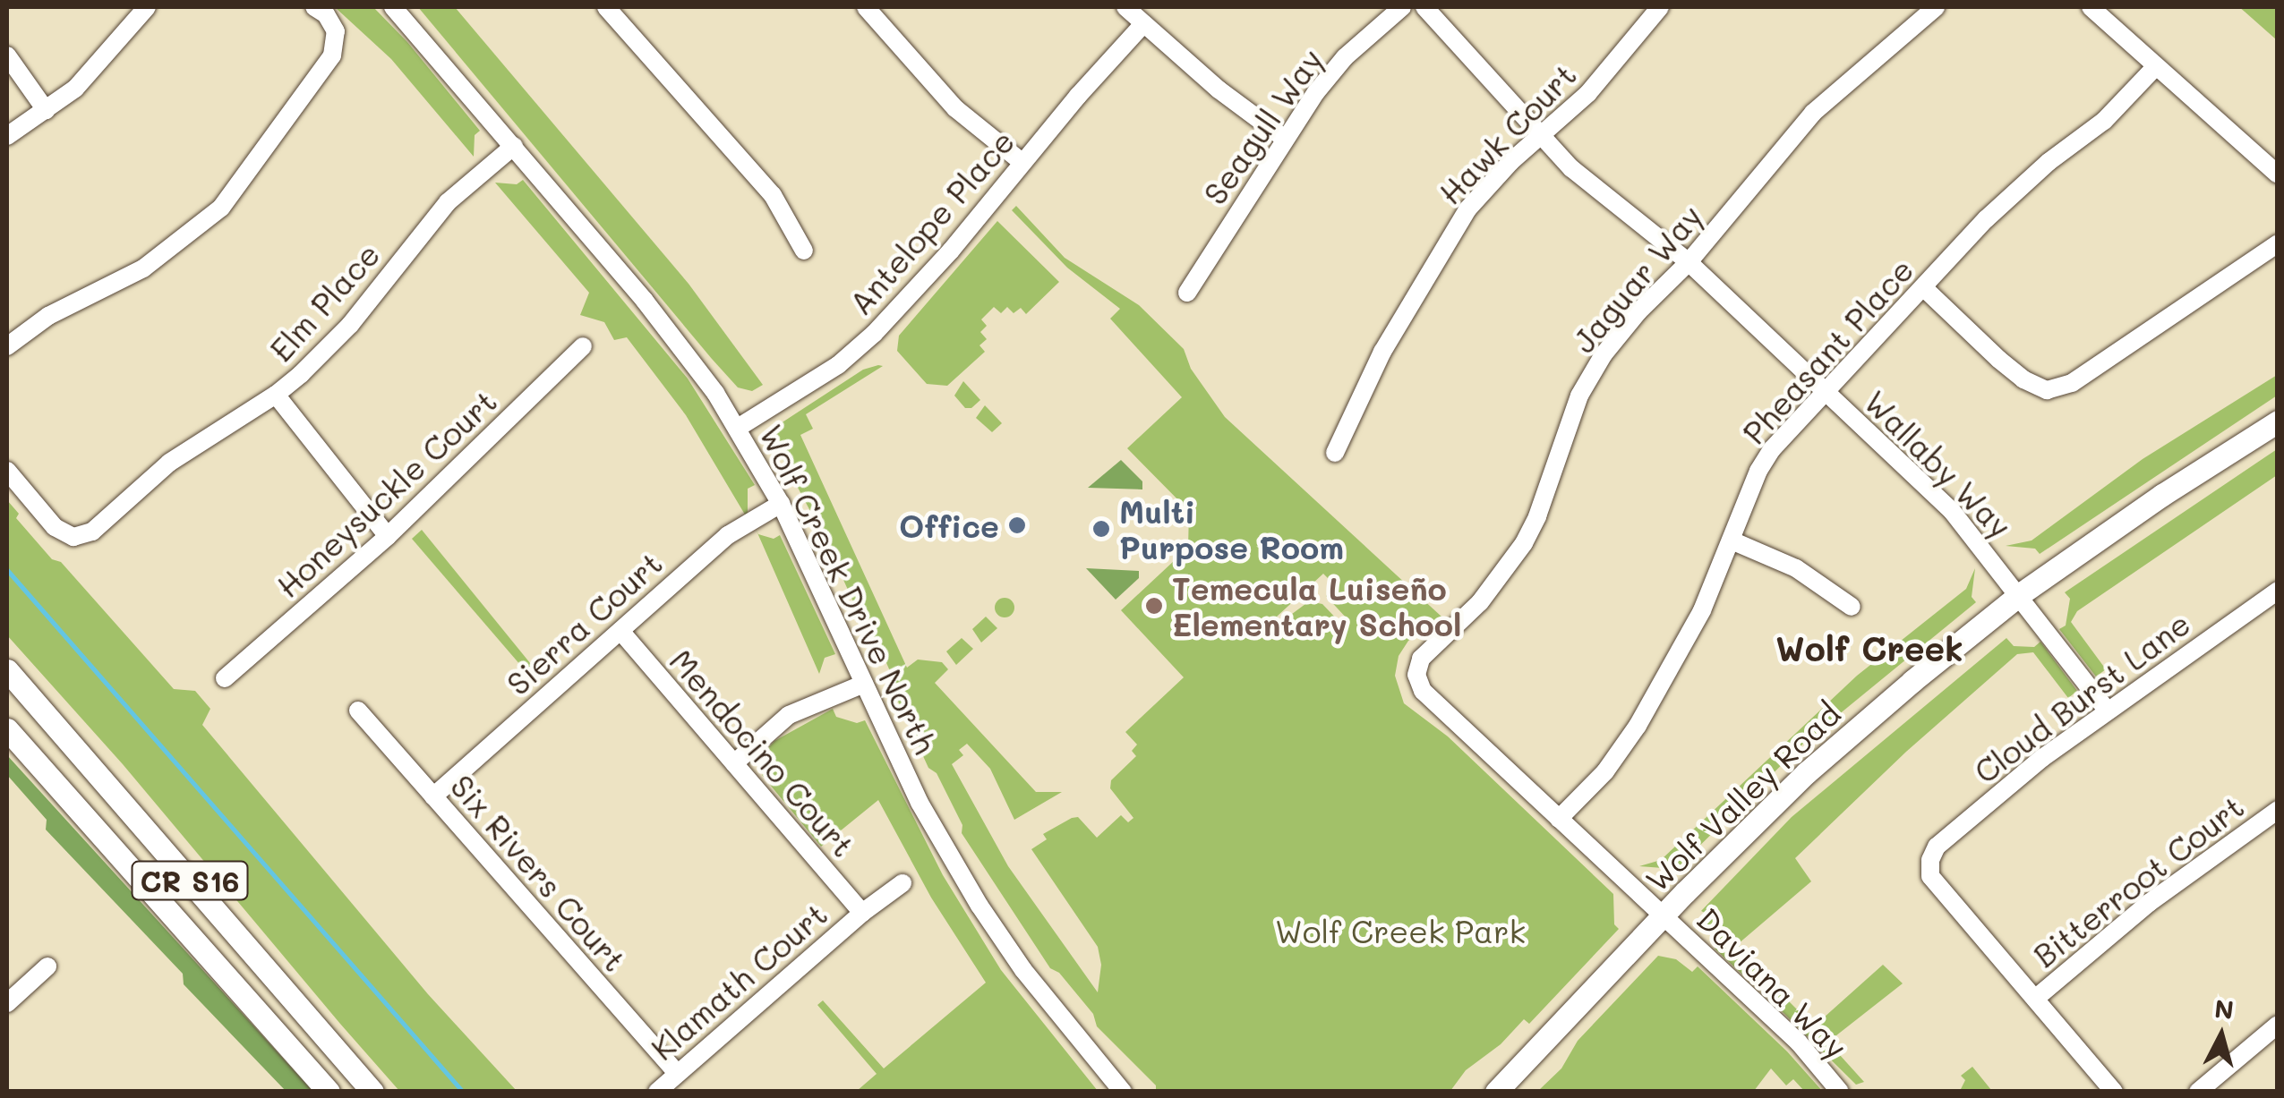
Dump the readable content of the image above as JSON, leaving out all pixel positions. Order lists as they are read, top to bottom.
{
  "streets": {
    "main road": ["Wolf Valley Road", "CR S16"],
    "street": [
      "Seagull Way",
      "Hawk Court",
      "Antelope Place",
      "Jaguar Way",
      "Elm Place",
      "Pheasant Place",
      "Wallaby Way",
      "Honeysuckle Court",
      "Wolf Creek Drive North",
      "Sierra Court",
      "Cloud Burst Lane",
      "Mendocino Court",
      "Six Rivers Court",
      "Bitterroot Court",
      "Klamath Court",
      "Daviana Way"
    ]
  },
  "crossings": [
    ["Hawk Court", "Wallaby Way"],
    ["Antelope Place", "Wolf Creek Drive North"],
    ["Jaguar Way", "Wallaby Way"],
    ["Jaguar Way", "Daviana Way"],
    ["Elm Place", "Wolf Creek Drive North"],
    ["Pheasant Place", "Wallaby Way"],
    ["Pheasant Place", "Daviana Way"],
    ["Wallaby Way", "Cloud Burst Lane"],
    ["Wallaby Way", "Wolf Valley Road"],
    ["Wolf Creek Drive North", "Sierra Court"],
    ["Sierra Court", "Mendocino Court"],
    ["Sierra Court", "Six Rivers Court"],
    ["Cloud Burst Lane", "Bitterroot Court"],
    ["Mendocino Court", "Klamath Court"],
    ["Wolf Valley Road", "Daviana Way"],
    ["Six Rivers Court", "Klamath Court"]
  ],
  "districts": ["Wolf Creek"],
  "parks": ["Wolf Creek Park"],
  "places": ["Office", "Multi Purpose Room", "Temecula Luiseño Elementary School"],
  "north": "top"
}
